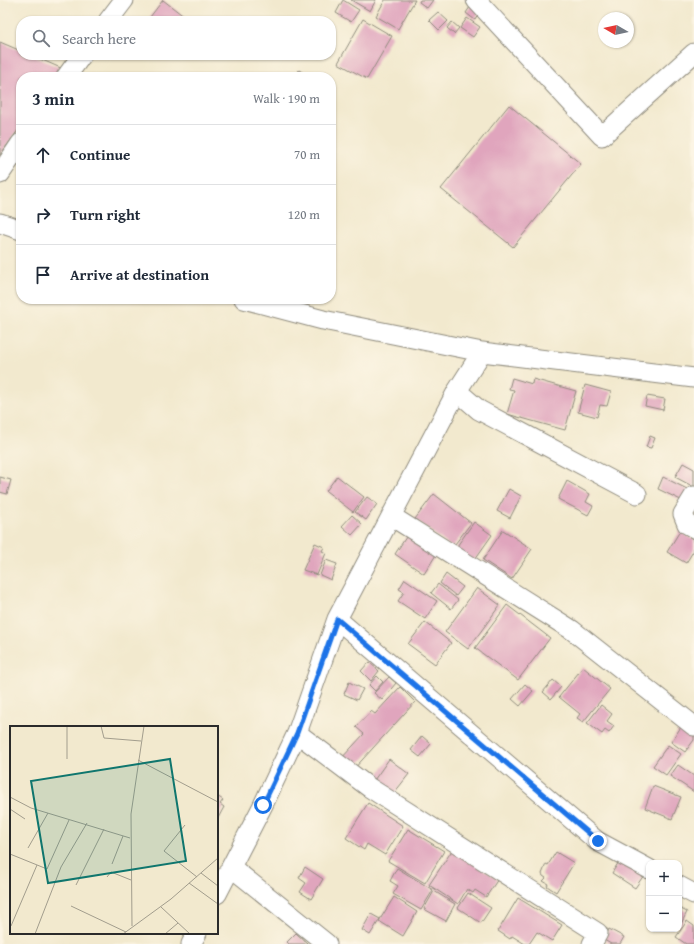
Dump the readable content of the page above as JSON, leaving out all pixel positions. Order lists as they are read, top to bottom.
{
  "north": "left",
  "page": {
    "search": "Search here",
    "heading": ["3 min", "Walk · 190 m"],
    "list": [
      ["Continue", "70 m"],
      ["Turn right", "120 m"],
      "Arrive at destination"
    ],
    "map_buttons": ["+", "−"]
  }
}
